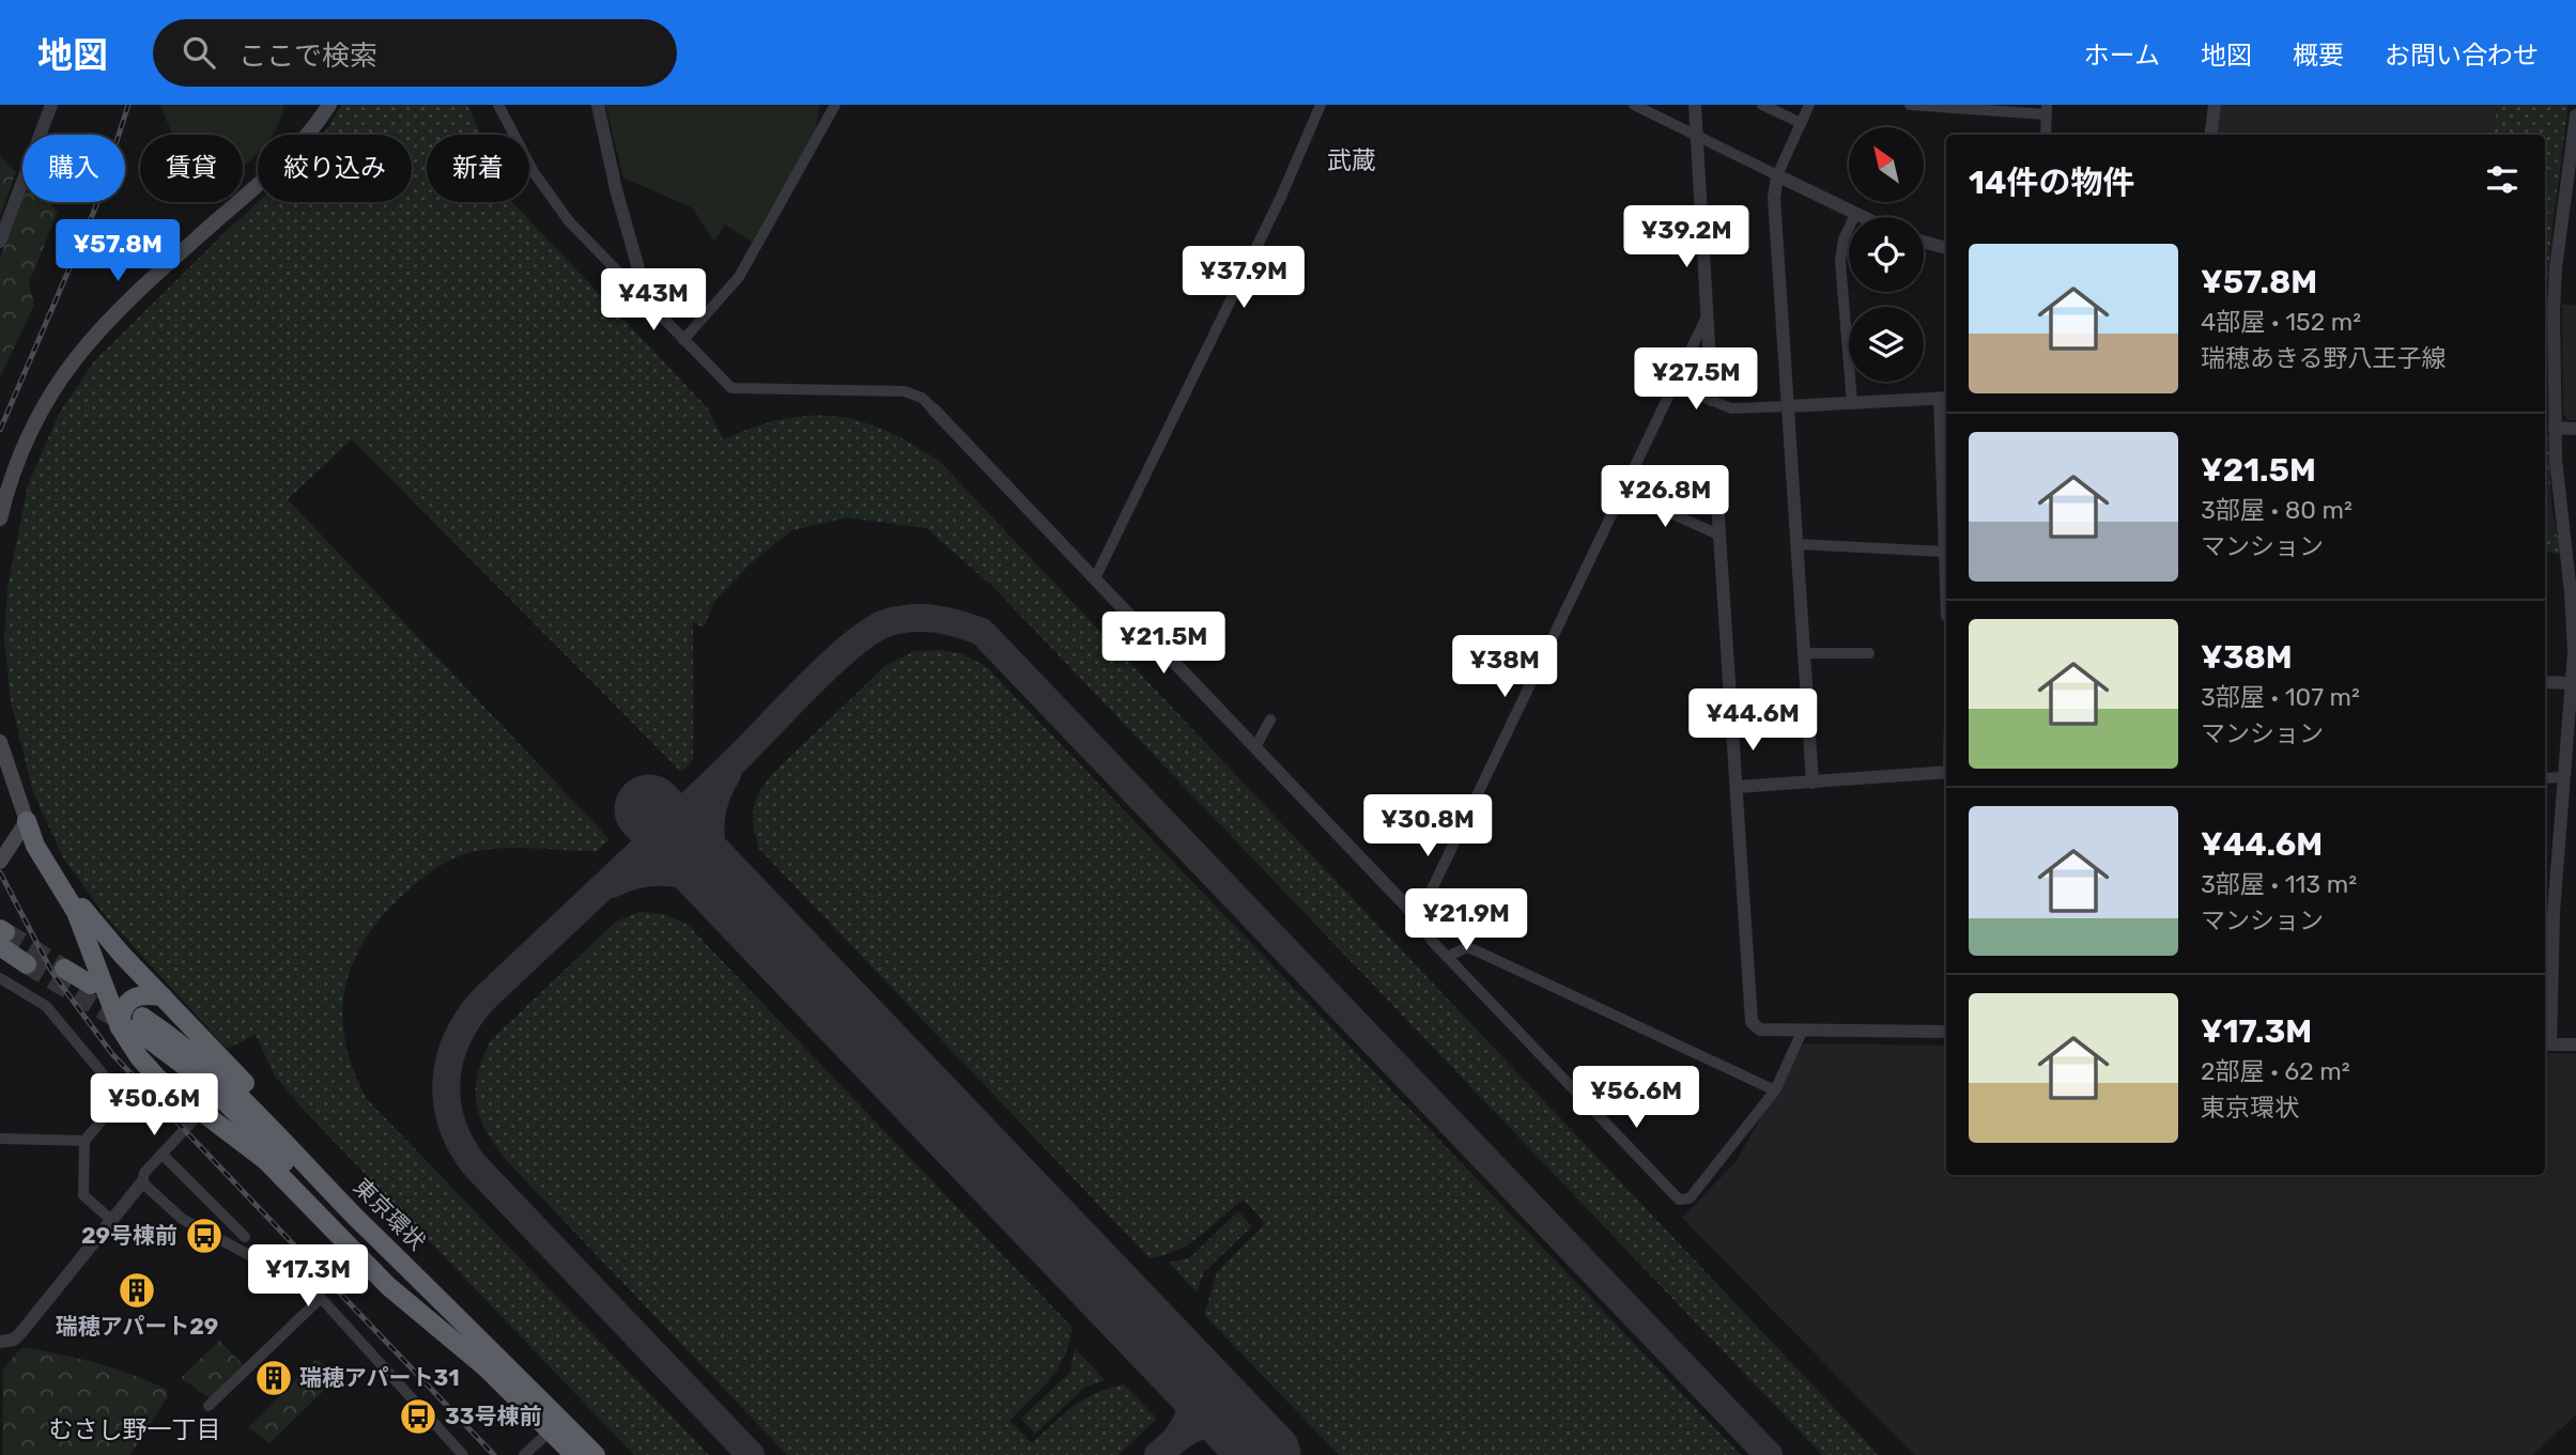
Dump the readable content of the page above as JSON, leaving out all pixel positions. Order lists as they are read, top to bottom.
{
  "streets": {
    "highway": ["東京環状"]
  },
  "districts": ["武蔵", "むさし野一丁目"],
  "places": {
    "bus stop": ["29号棟前", "33号棟前"],
    "building": ["瑞穂アパート29", "瑞穂アパート31"]
  },
  "north": "top left",
  "page": {
    "header": "地図",
    "search": "ここで検索",
    "nav": [
      "ホーム",
      "地図",
      "概要",
      "お問い合わせ"
    ],
    "chip": [
      "購入",
      "賃貸",
      "絞り込み",
      "新着"
    ],
    "heading": "14件の物件",
    "price": [
      "¥39.2M",
      "¥57.8M",
      "¥37.9M",
      "¥43M",
      "¥27.5M",
      "¥26.8M",
      "¥21.5M",
      "¥38M",
      "¥44.6M",
      "¥30.8M",
      "¥21.9M",
      "¥56.6M",
      "¥50.6M",
      "¥17.3M"
    ],
    "list": [
      {
        "name": "¥57.8M",
        "note": "4部屋 · 152 m² · 瑞穂あきる野八王子線"
      },
      {
        "name": "¥21.5M",
        "note": "3部屋 · 80 m² · マンション"
      },
      {
        "name": "¥38M",
        "note": "3部屋 · 107 m² · マンション"
      },
      {
        "name": "¥44.6M",
        "note": "3部屋 · 113 m² · マンション"
      },
      {
        "name": "¥17.3M",
        "note": "2部屋 · 62 m² · 東京環状"
      }
    ]
  }
}
